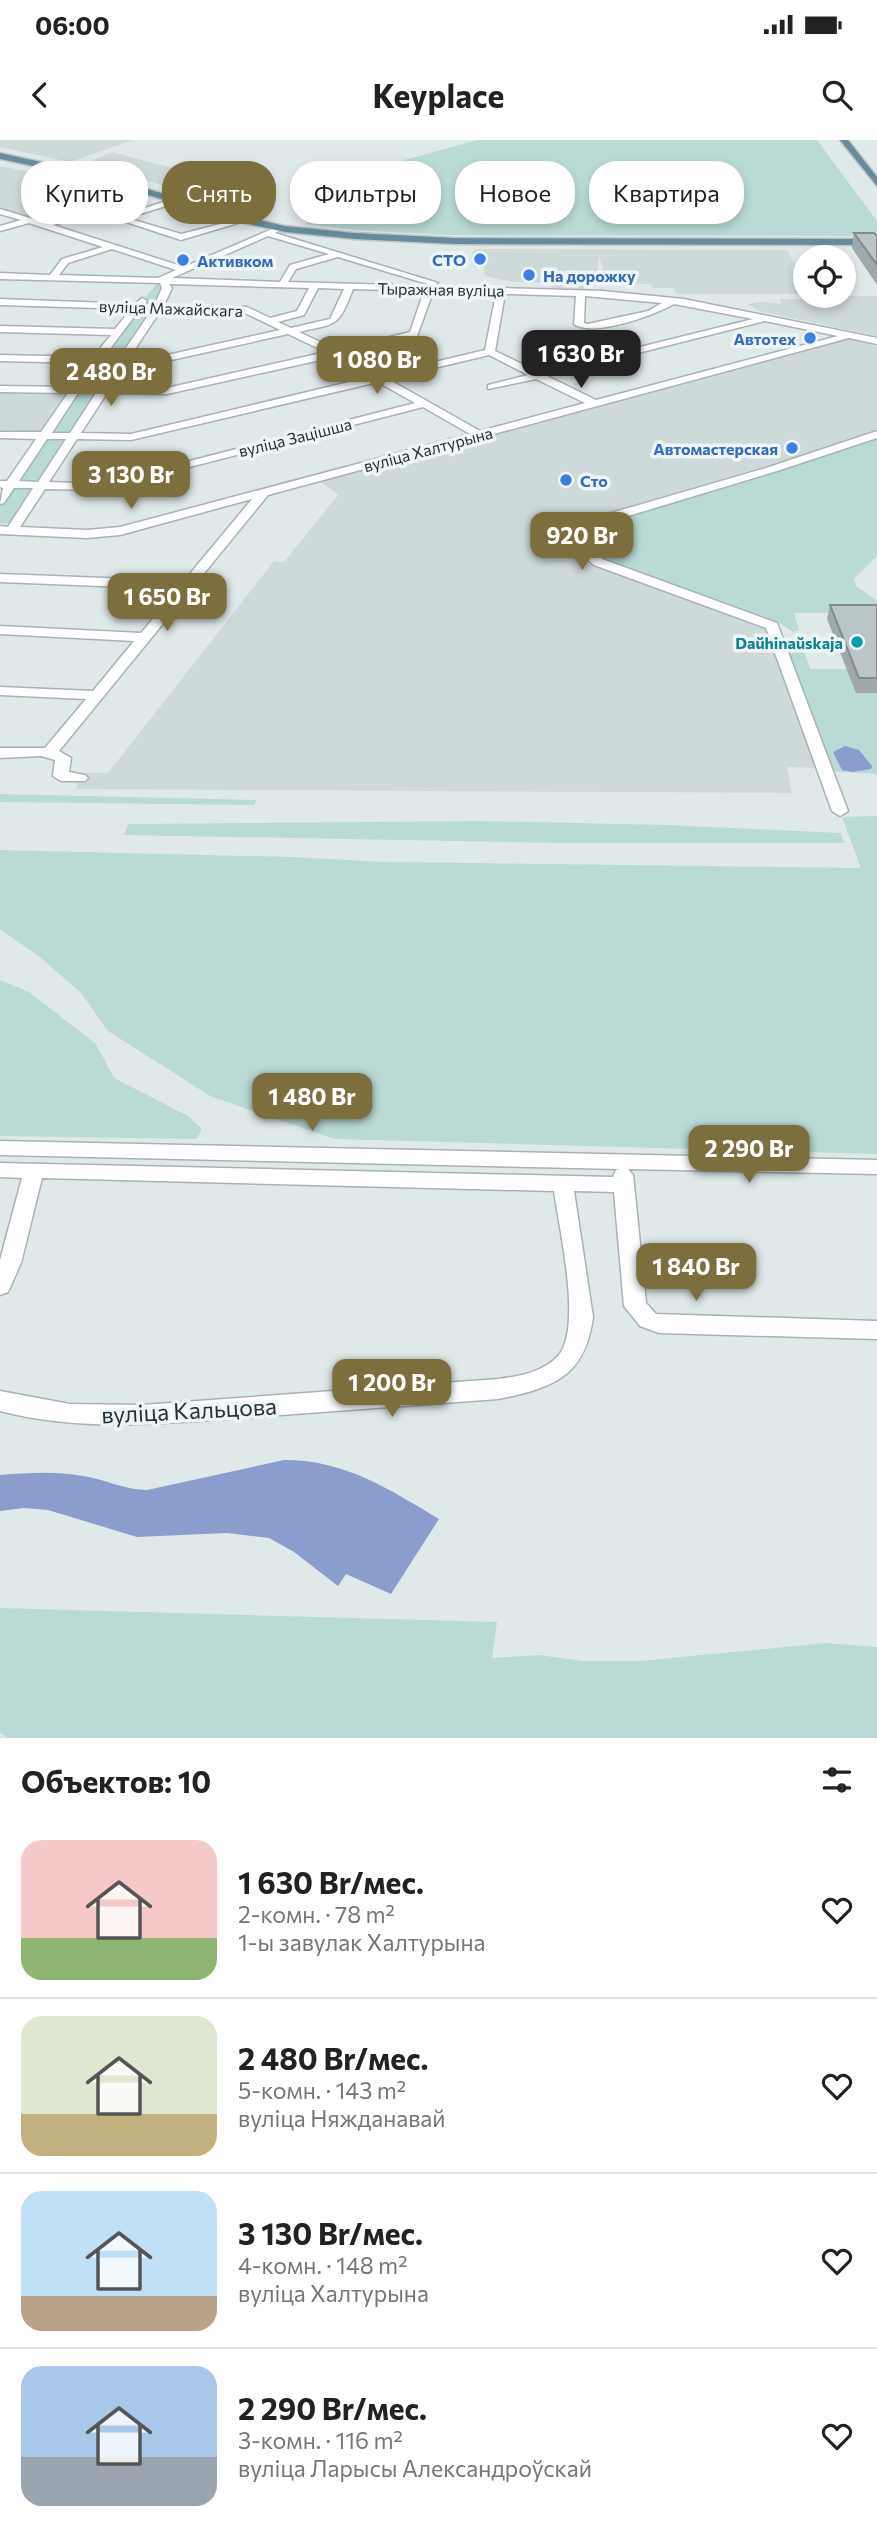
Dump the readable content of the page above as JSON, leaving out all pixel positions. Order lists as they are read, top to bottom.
{
  "streets": {
    "street": [
      "Тыражная вуліца",
      "вуліца Мажайскага",
      "вуліца Зацішша",
      "вуліца Халтурына",
      "вуліца Кальцова"
    ]
  },
  "crossings": [
    ["Тыражная вуліца", "вуліца Халтурына"],
    ["вуліца Мажайскага", "вуліца Зацішша"],
    ["вуліца Мажайскага", "вуліца Халтурына"]
  ],
  "places": [
    "СТО",
    "Активком",
    "На дорожку",
    "Автотех",
    "Автомастерская",
    "Сто",
    "Daŭhinaŭskaja"
  ],
  "page": {
    "status": "06:00",
    "header": "Keyplace",
    "chip": [
      "Купить",
      "Снять",
      "Фильтры",
      "Новое",
      "Квартира"
    ],
    "price": [
      "1 630 Br",
      "1 080 Br",
      "2 480 Br",
      "3 130 Br",
      "920 Br",
      "1 650 Br",
      "1 480 Br",
      "2 290 Br",
      "1 840 Br",
      "1 200 Br"
    ],
    "heading": "Объектов: 10",
    "list": [
      {
        "name": "1 630 Br/мес.",
        "note": "2-комн. · 78 m² · 1-ы завулак Халтурына"
      },
      {
        "name": "2 480 Br/мес.",
        "note": "5-комн. · 143 m² · вуліца Няжданавай"
      },
      {
        "name": "3 130 Br/мес.",
        "note": "4-комн. · 148 m² · вуліца Халтурына"
      },
      {
        "name": "2 290 Br/мес.",
        "note": "3-комн. · 116 m² · вуліца Ларысы Александроўскай"
      }
    ]
  }
}
